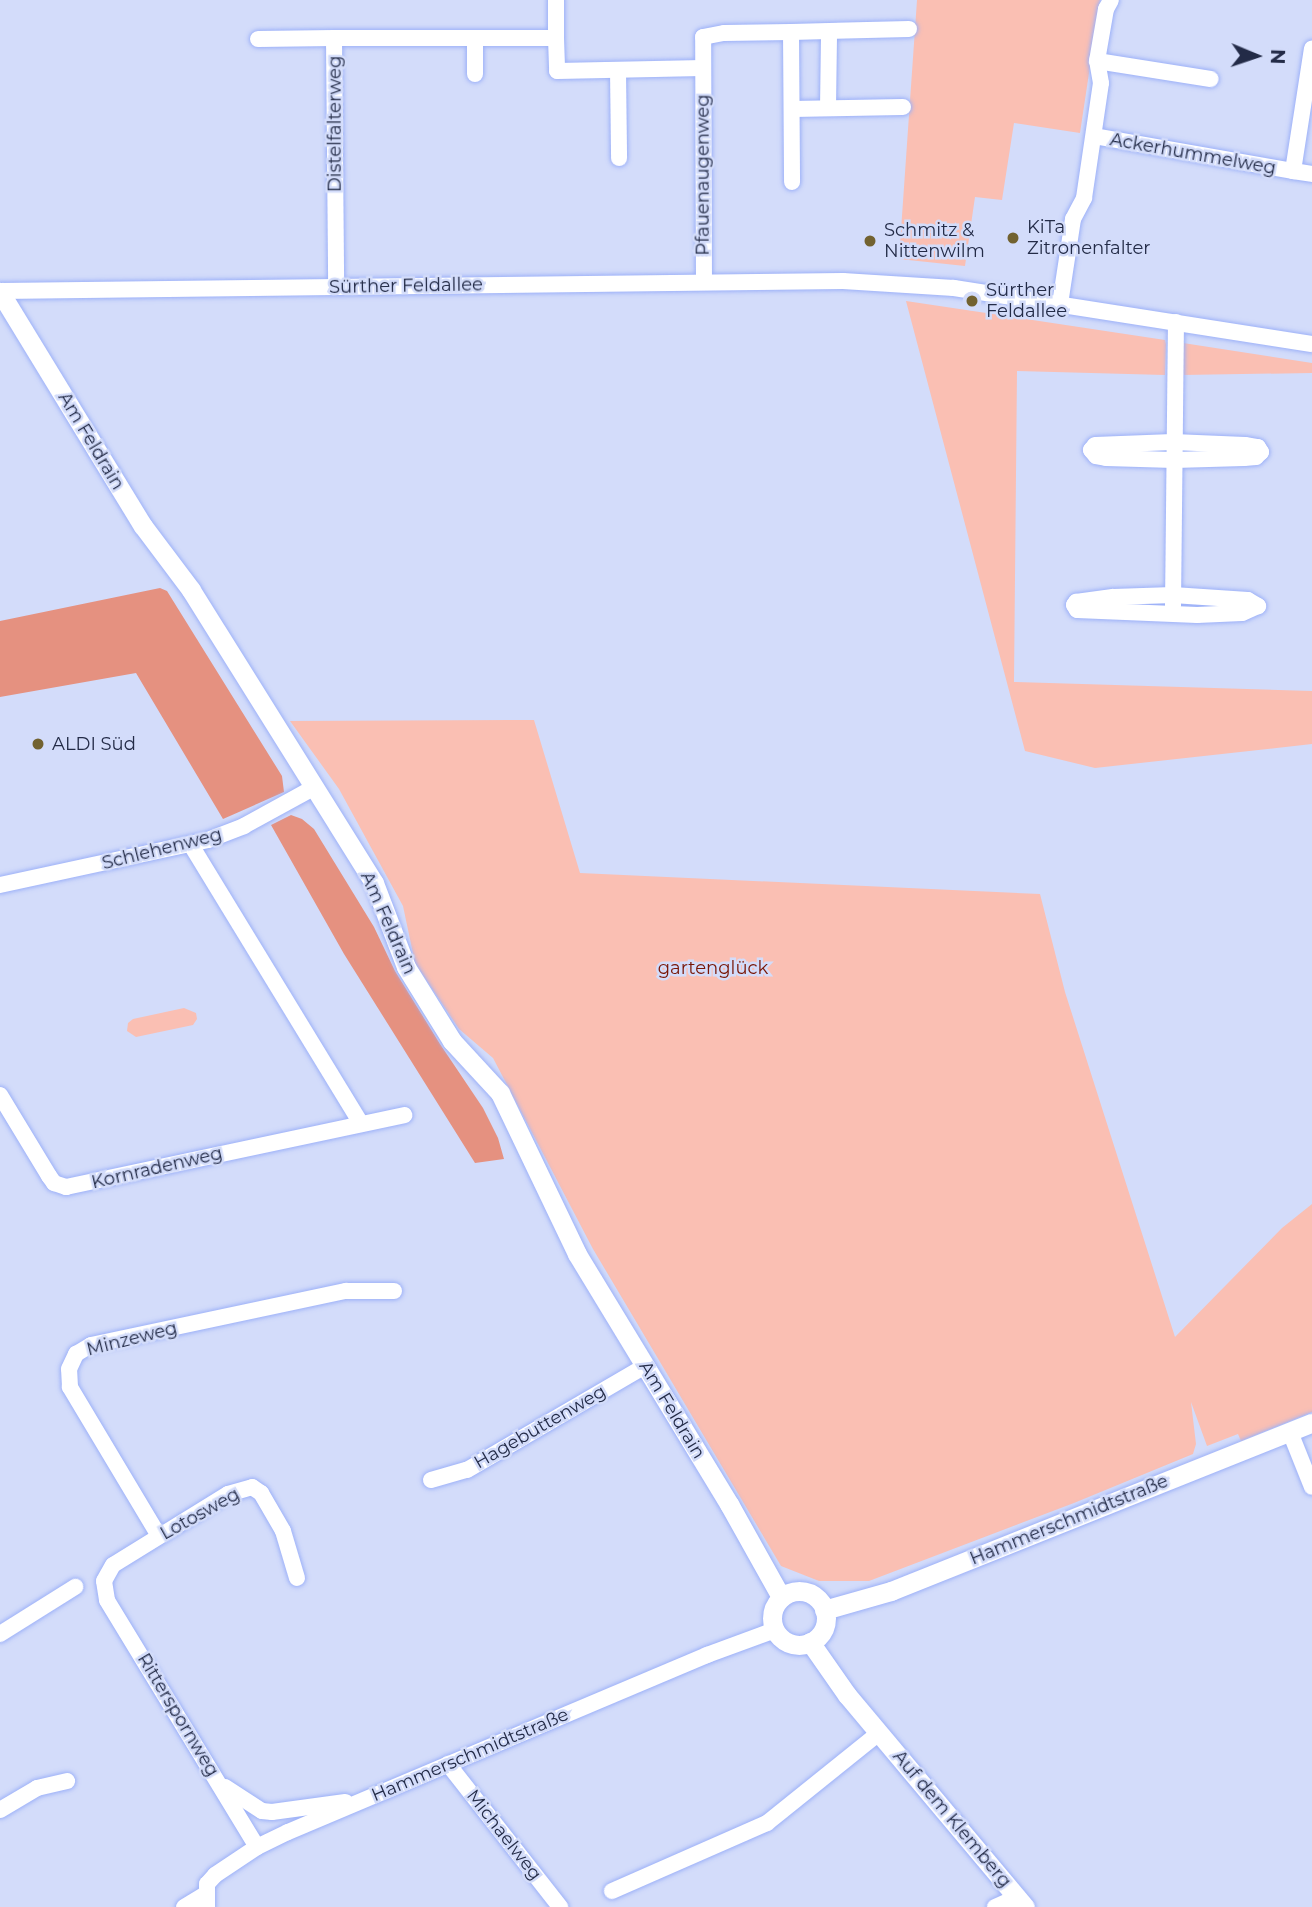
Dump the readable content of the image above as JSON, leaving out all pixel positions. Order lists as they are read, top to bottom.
{
  "streets": {
    "street": [
      "Distelfalterweg",
      "Ackerhummelweg",
      "Pfauenaugenweg",
      "Sürther Feldallee",
      "Am Feldrain",
      "Schlehenweg",
      "Kornradenweg",
      "Minzeweg",
      "Hagebuttenweg",
      "Lotosweg",
      "Hammerschmidtstraße",
      "Ritterspornweg",
      "Auf dem Klemberg",
      "Michaelweg"
    ]
  },
  "crossings": [
    ["Distelfalterweg", "Sürther Feldallee"],
    ["Pfauenaugenweg", "Sürther Feldallee"],
    ["Sürther Feldallee", "Am Feldrain"],
    ["Am Feldrain", "Schlehenweg"],
    ["Am Feldrain", "Hagebuttenweg"],
    ["Am Feldrain", "Hammerschmidtstraße"],
    ["Am Feldrain", "Auf dem Klemberg"],
    ["Minzeweg", "Lotosweg"],
    ["Lotosweg", "Ritterspornweg"],
    ["Hammerschmidtstraße", "Ritterspornweg"],
    ["Hammerschmidtstraße", "Auf dem Klemberg"],
    ["Hammerschmidtstraße", "Michaelweg"]
  ],
  "parks": ["gartenglück"],
  "places": [
    "KiTa Zitronenfalter",
    "Schmitz & Nittenwilm",
    "Sürther Feldallee",
    "ALDI Süd"
  ],
  "north": "right"
}
